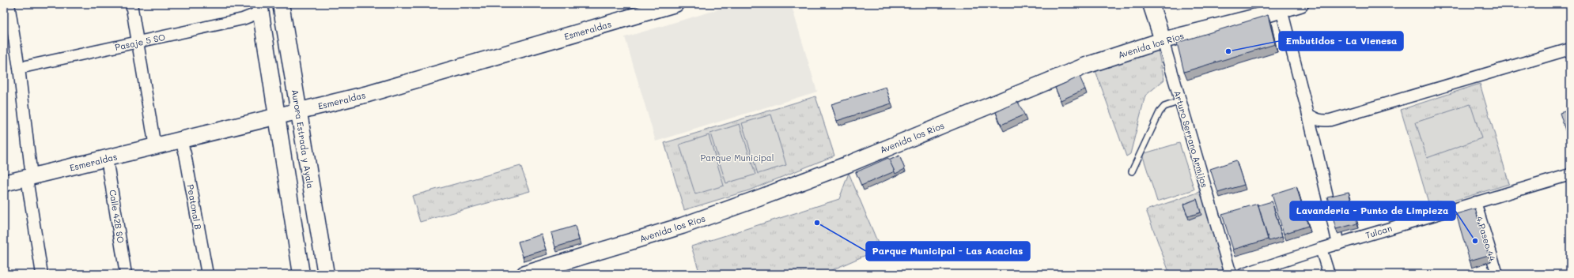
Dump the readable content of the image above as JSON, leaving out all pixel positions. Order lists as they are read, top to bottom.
{
  "streets": {
    "street": [
      "Esmeraldas",
      "Pasaje 5 SO",
      "Avenida los Ríos",
      "Aurora Estrada y Ayala",
      "Arturo Serrano Armijos",
      "Peatonal B",
      "Calle 42B SO",
      "Tulcan",
      "4 Paseo 44"
    ]
  },
  "crossings": [
    ["Esmeraldas", "Aurora Estrada y Ayala"],
    ["Esmeraldas", "Peatonal B"],
    ["Esmeraldas", "Calle 42B SO"],
    ["Avenida los Ríos", "Arturo Serrano Armijos"],
    ["Tulcan", "4 Paseo 44"]
  ],
  "parks": ["Parque Municipal"],
  "places": ["Embutidos - La Vienesa", "Parque Municipal - Las Acacias", "Lavanderia - Punto de Limpieza"]
}
